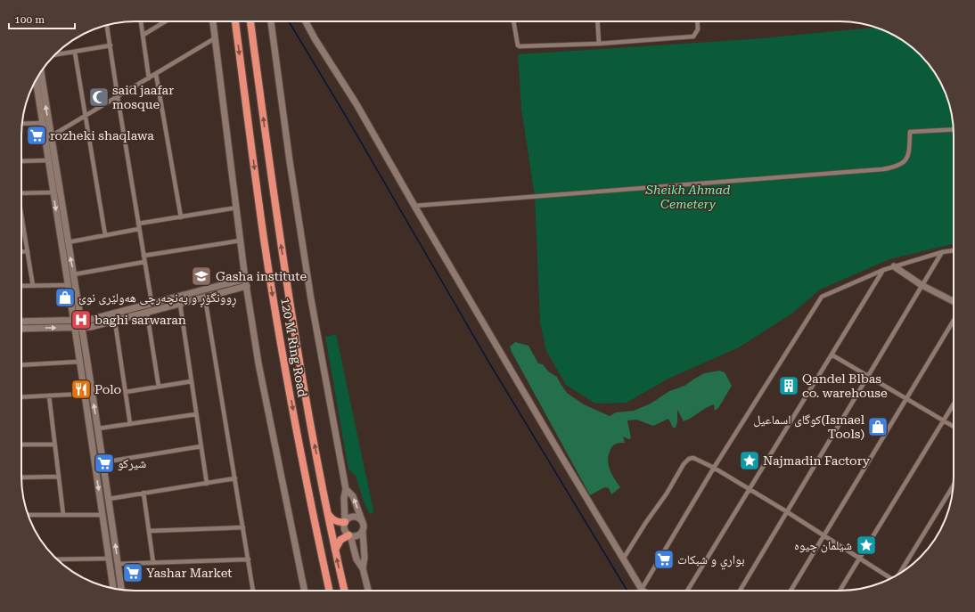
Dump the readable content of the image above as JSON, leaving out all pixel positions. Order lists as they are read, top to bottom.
{
  "streets": {
    "highway": ["120 M Ring Road"]
  },
  "parks": ["Sheikh Ahmad Cemetery"],
  "places": {
    "mosque": ["said jaafar mosque"],
    "supermarket": [
      "rozheki shaqlawa",
      "شيركو",
      "بواري و شبكات",
      "Yashar Market"
    ],
    "school or university": ["Gasha institute"],
    "shop": ["ڕوونگۆڕ و پەنچەرچی هەولێری نوێ", "كوگای اسماعیل(Ismael Tools)"],
    "hospital": ["baghi sarwaran"],
    "building": ["Qandel Blbas co. warehouse"],
    "restaurant": ["Polo"],
    "place": ["Najmadin Factory", "شيلمان چیوه"]
  },
  "scale_bar": "100 m"
}
